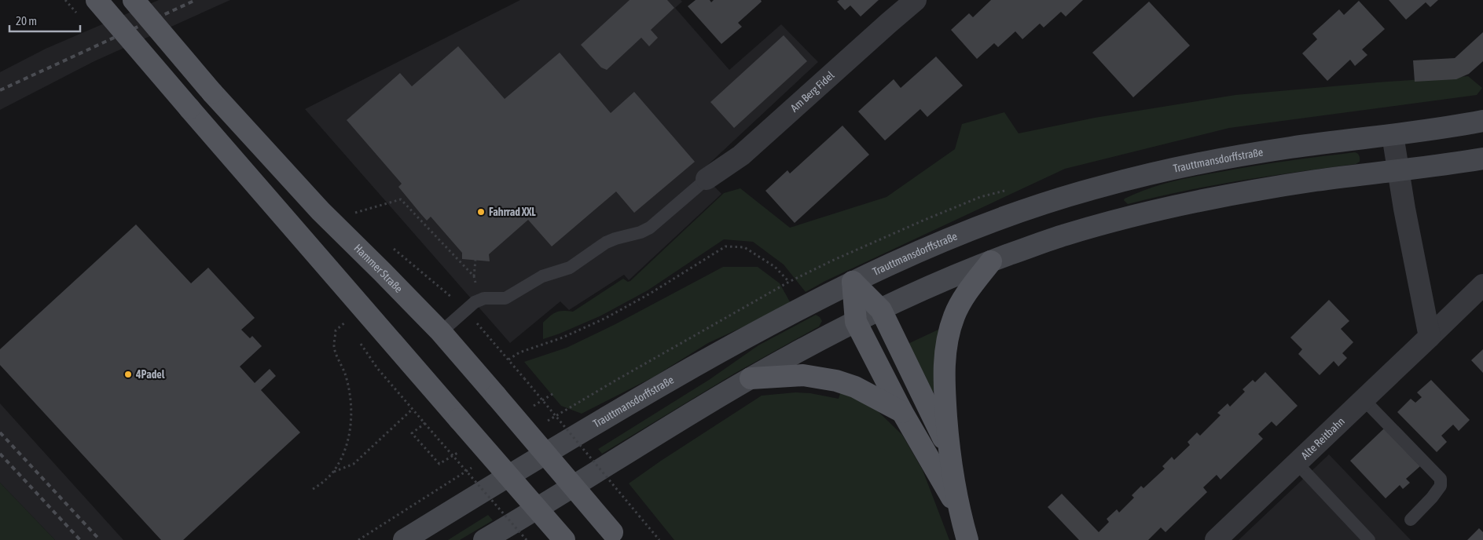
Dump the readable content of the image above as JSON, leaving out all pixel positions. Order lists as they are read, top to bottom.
{
  "streets": {
    "main road": ["Hammer Straße"],
    "street": ["Am Berg Fidel", "Trauttmansdorffstraße", "Alte Reitbahn"]
  },
  "places": ["Fahrrad XXL", "4Padel"],
  "scale_bar": "20 m"
}
